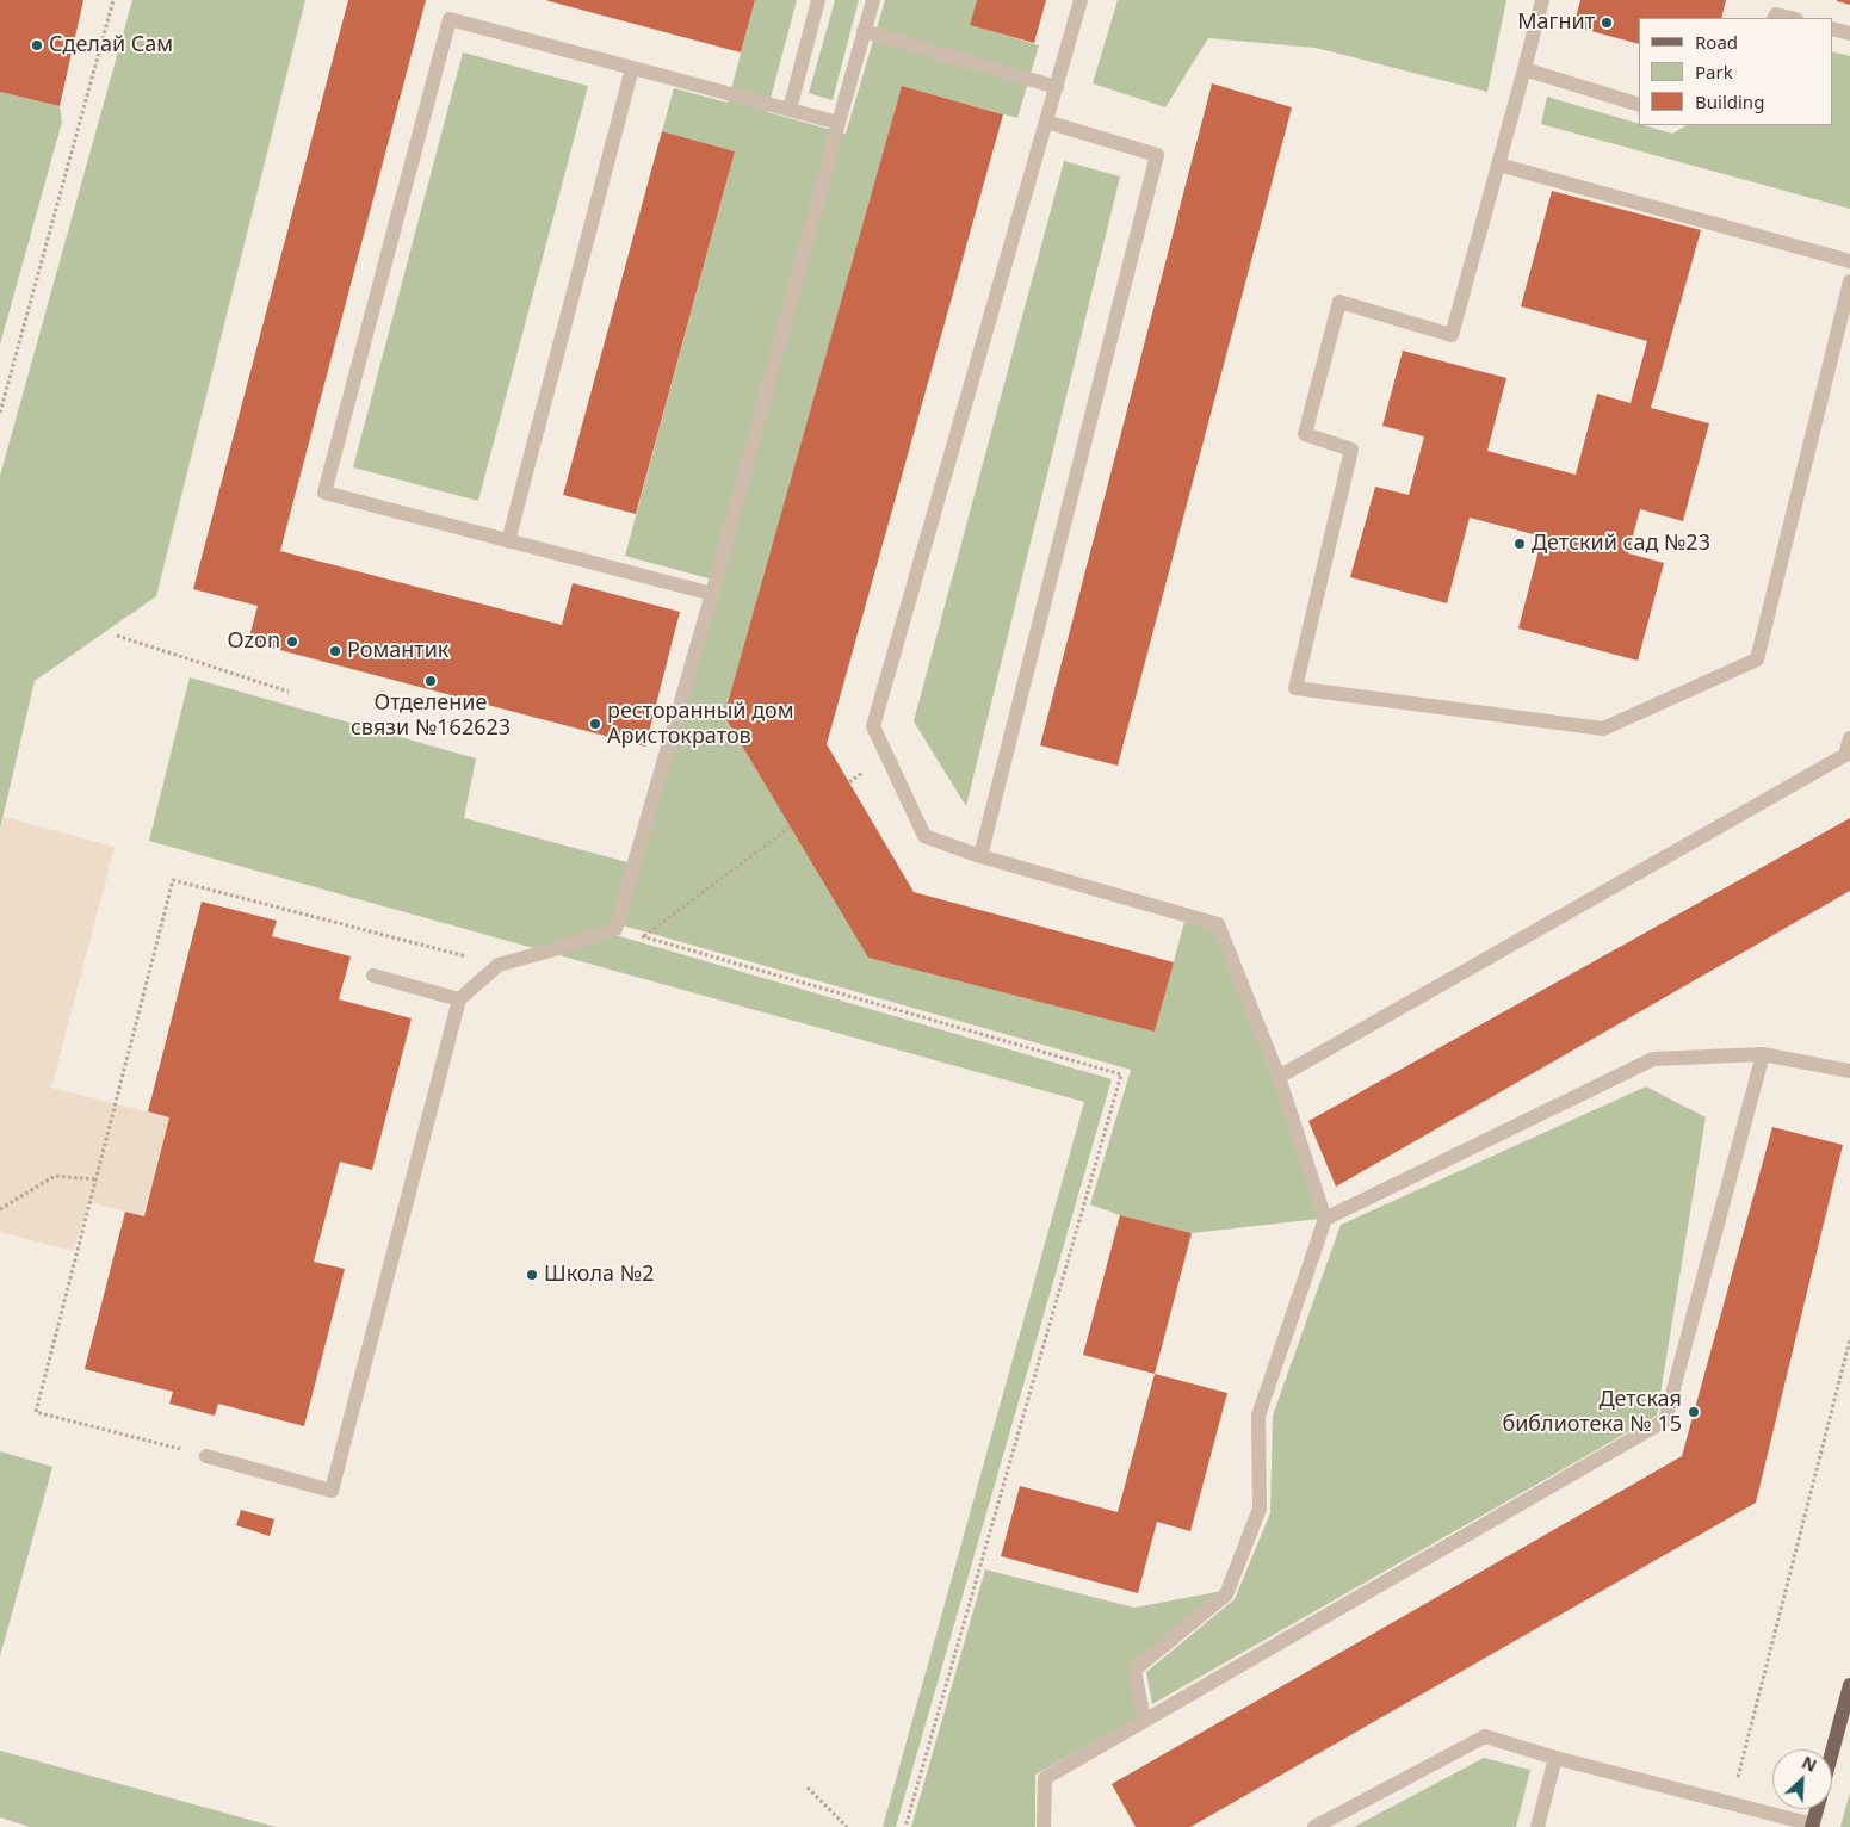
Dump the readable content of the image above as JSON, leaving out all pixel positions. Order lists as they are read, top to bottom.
{
  "places": [
    "Магнит",
    "Сделай Сам",
    "Детский сад №23",
    "Ozon",
    "Романтик",
    "Отделение связи №162623",
    "ресторанный дом Аристократов",
    "Школа №2",
    "Детская библиотека № 15"
  ],
  "legend": ["Road", "Park", "Building"],
  "north": "top right"
}
